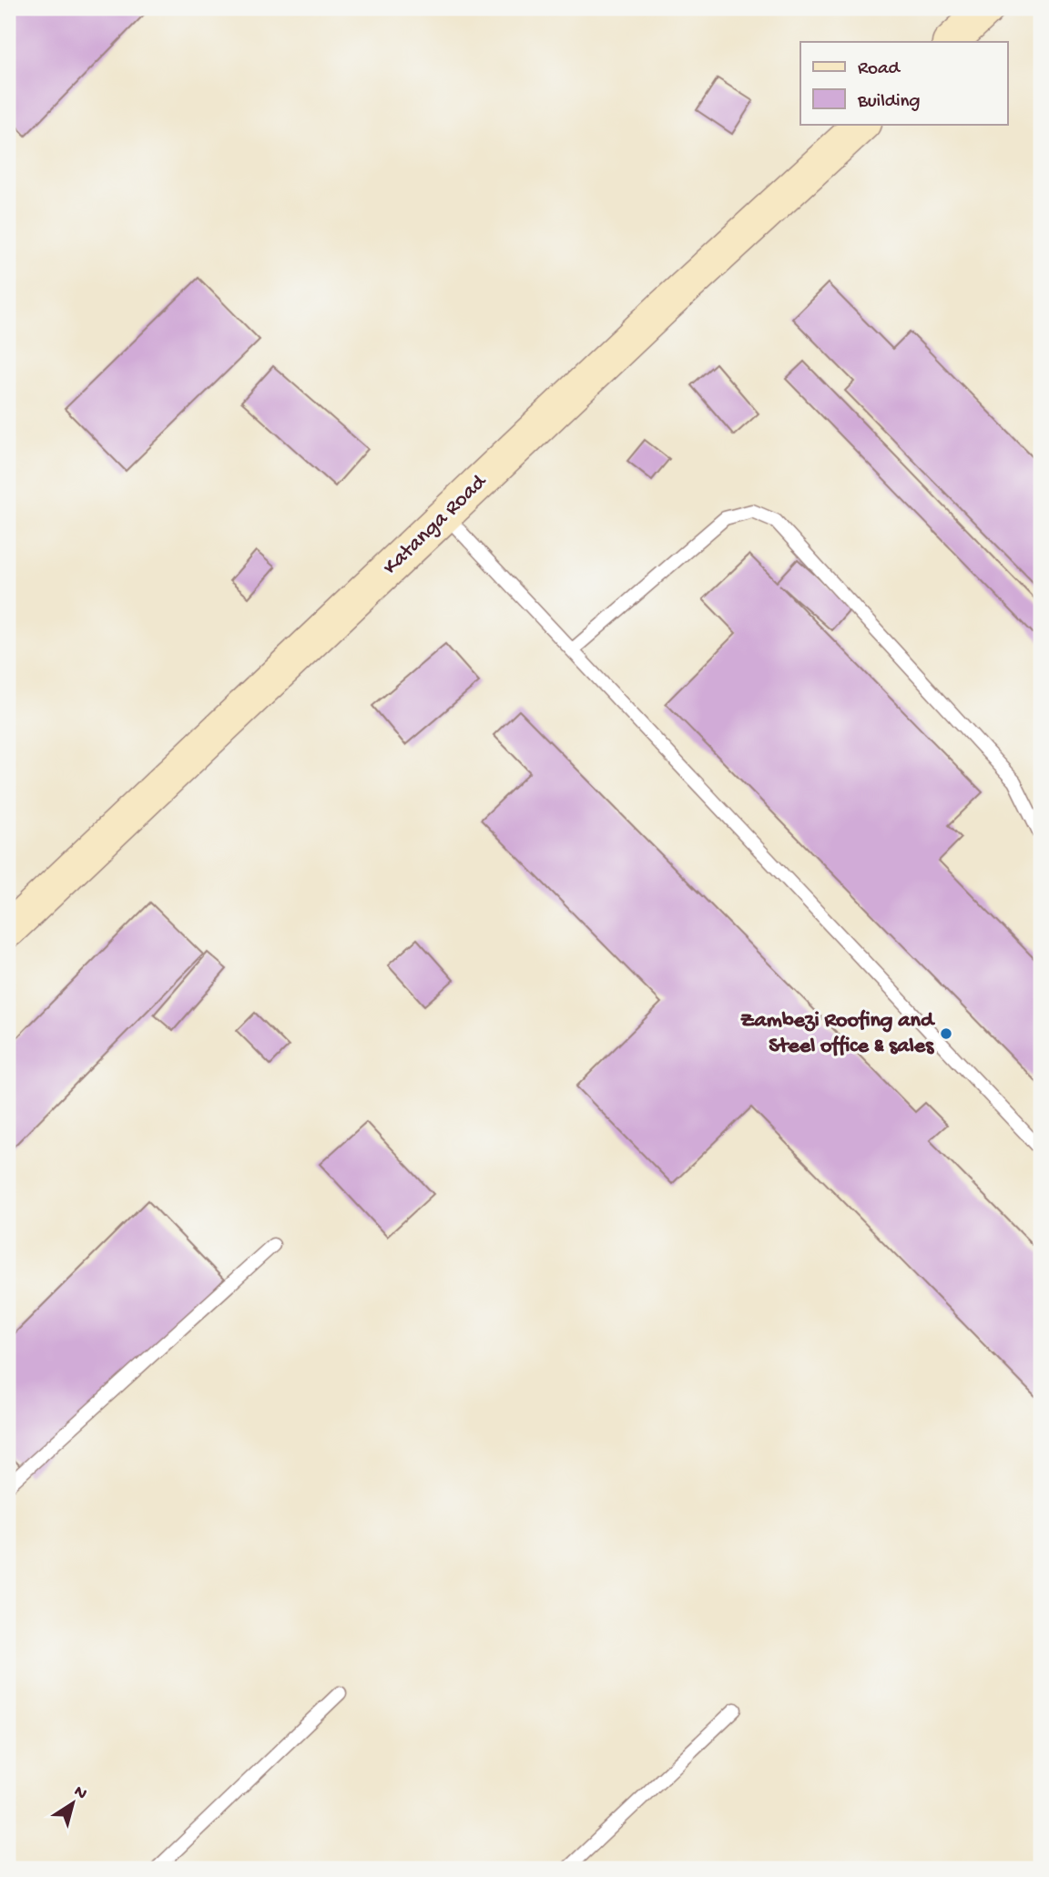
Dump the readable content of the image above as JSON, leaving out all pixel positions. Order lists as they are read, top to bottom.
{
  "streets": {
    "street": ["Katanga Road"]
  },
  "places": ["Zambezi Roofing and Steel office & sales"],
  "legend": ["Road", "Building"],
  "north": "top right"
}
